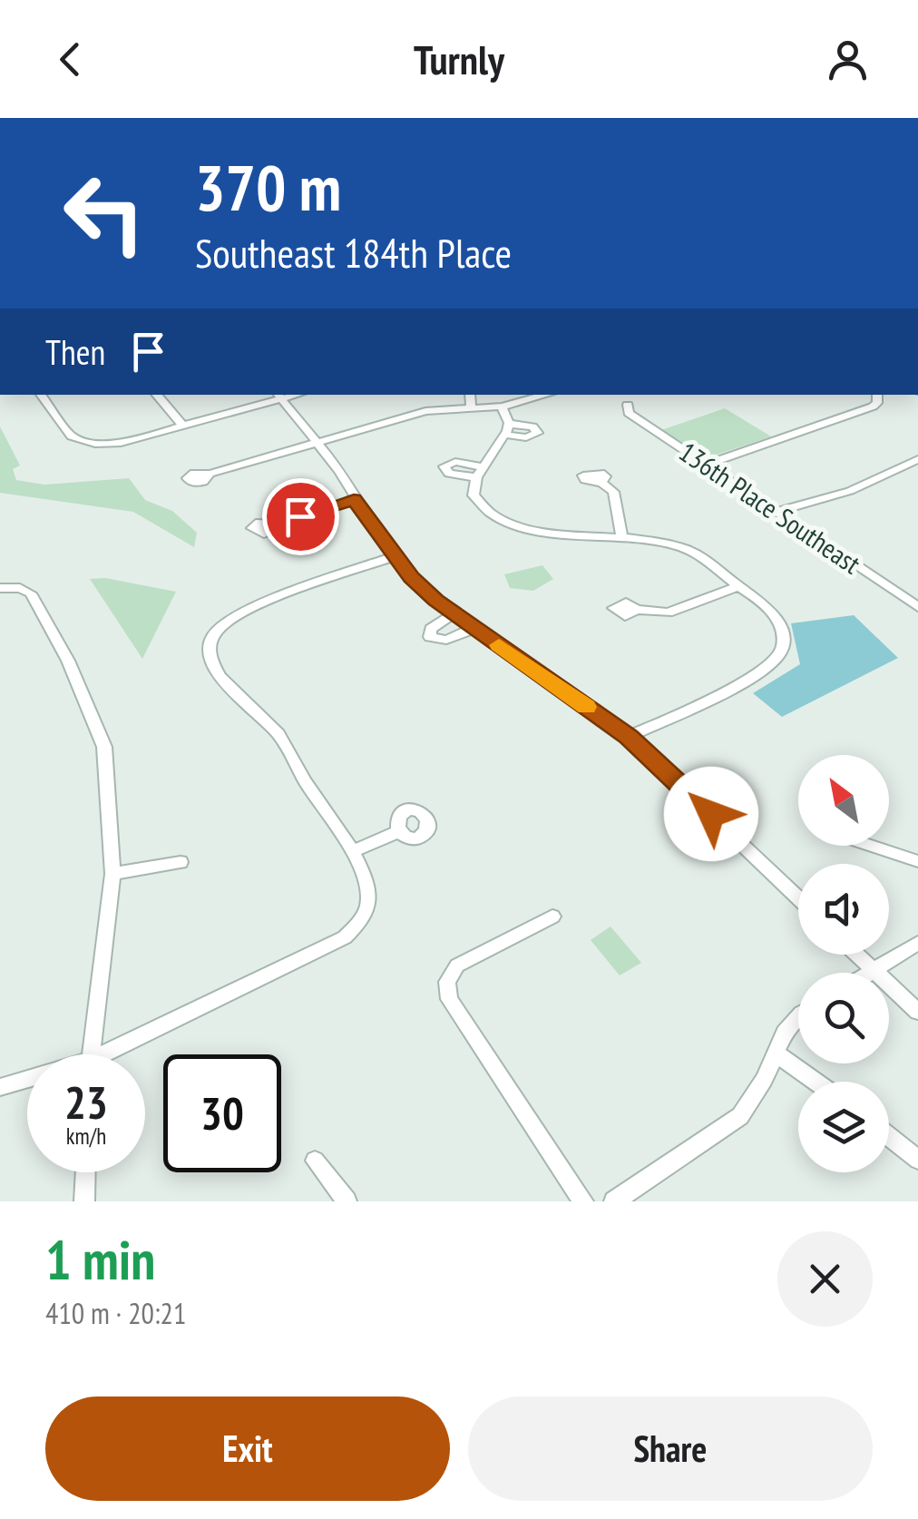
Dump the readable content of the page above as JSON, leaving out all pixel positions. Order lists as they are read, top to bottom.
{
  "streets": {
    "street": ["136th Place Southeast"]
  },
  "north": "top left",
  "page": {
    "header": "Turnly",
    "turn": ["370 m", "Southeast 184th Place"],
    "then": "Then",
    "speed": "23 km/h",
    "limit": "30",
    "heading": ["1 min", "410 m · 20:21"],
    "buttons": ["Exit", "Share"]
  }
}
